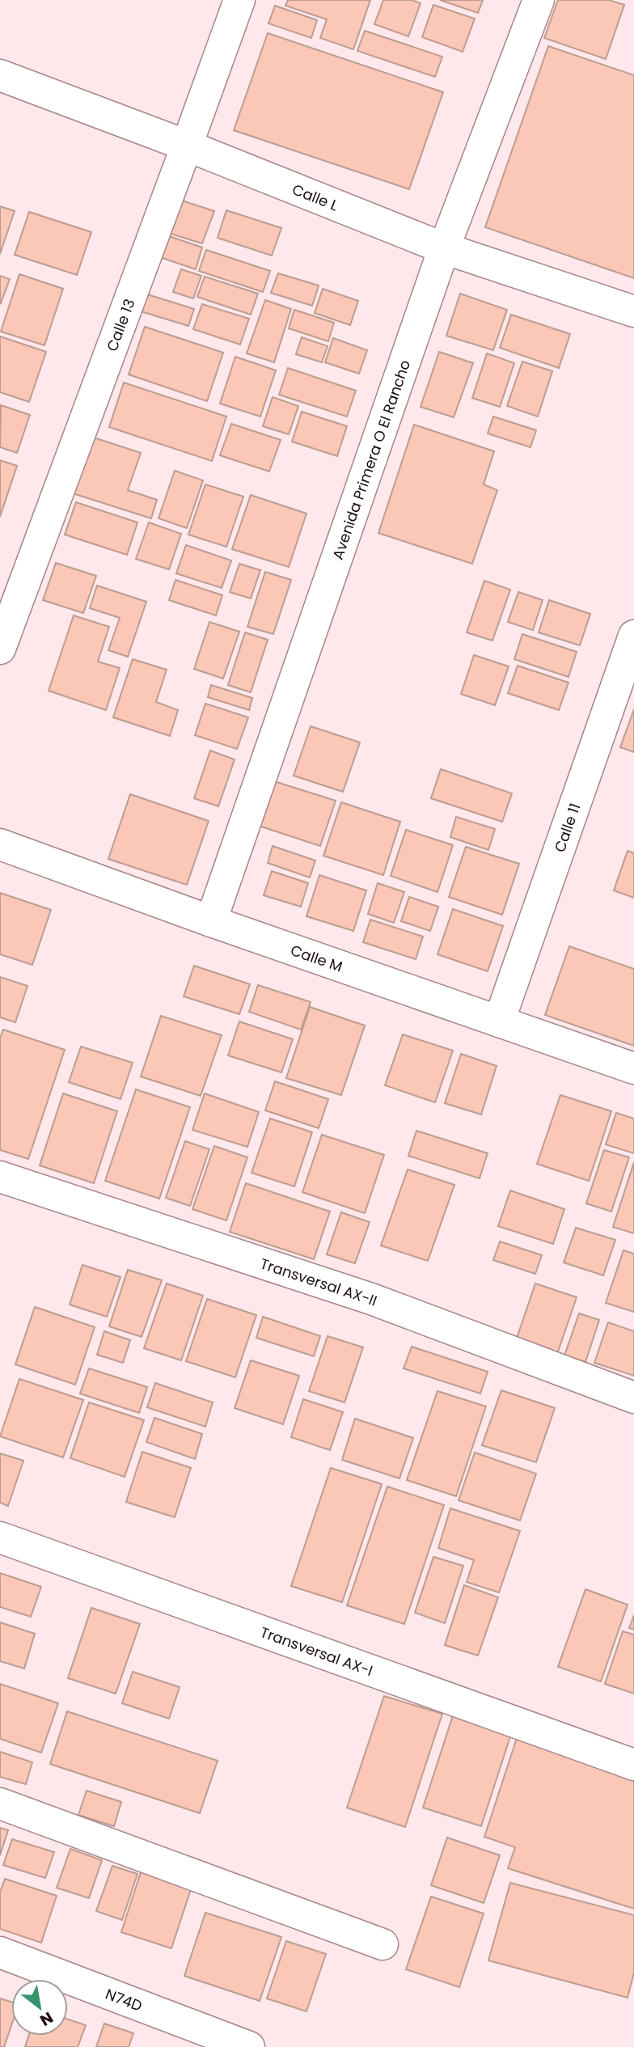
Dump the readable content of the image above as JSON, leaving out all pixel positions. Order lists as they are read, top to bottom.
{
  "streets": {
    "street": [
      "Calle L",
      "Calle 13",
      "Avenida Primera O El Rancho",
      "Calle 11",
      "Calle M",
      "Transversal AX-II",
      "Transversal AX-I",
      "N74D"
    ]
  },
  "crossings": [
    ["Calle L", "Calle 13"],
    ["Calle L", "Avenida Primera O El Rancho"],
    ["Avenida Primera O El Rancho", "Calle M"],
    ["Calle 11", "Calle M"]
  ],
  "north": "bottom right"
}
